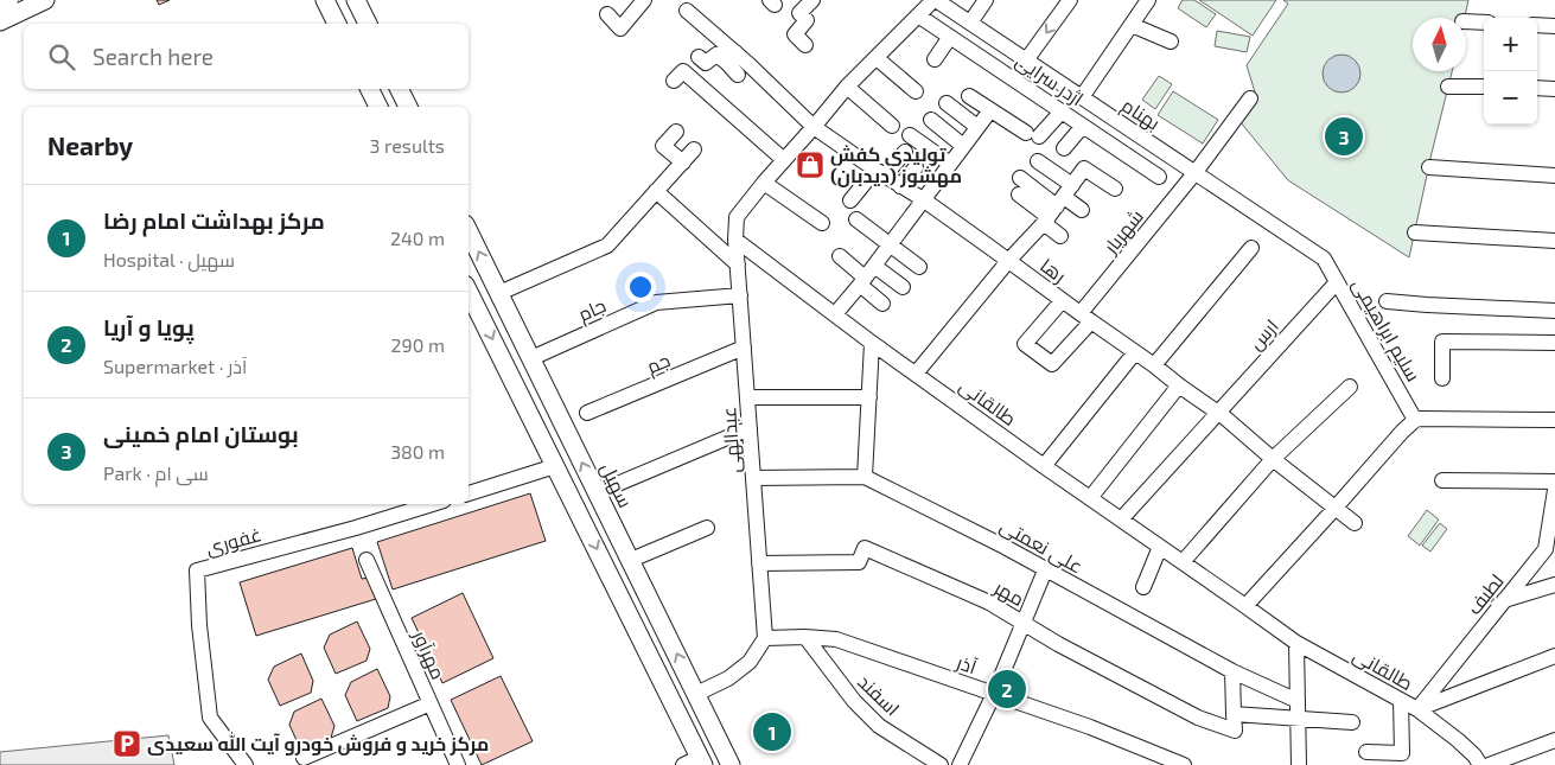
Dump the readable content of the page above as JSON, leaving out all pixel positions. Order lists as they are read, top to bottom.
{
  "streets": {
    "main road": ["سهیل"],
    "street": [
      "اژدر سرایی",
      "بهنام",
      "شهریار",
      "رها",
      "جام",
      "سلیم ابراهیمی",
      "ارس",
      "جم",
      "طالقانی",
      "عبدالهی",
      "غفوری",
      "علی نعمتی",
      "مهر",
      "لطیف",
      "مهرآور",
      "آذر",
      "اسفند"
    ]
  },
  "crossings": [
    ["بهنام", "شهریار"],
    ["بهنام", "سلیم ابراهیمی"],
    ["شهریار", "رها"],
    ["رها", "ارس"],
    ["جام", "عبدالهی"],
    ["جام", "سهیل"],
    ["سلیم ابراهیمی", "ارس"],
    ["ارس", "طالقانی"],
    ["جم", "عبدالهی"],
    ["طالقانی", "عبدالهی"],
    ["طالقانی", "لطیف"],
    ["عبدالهی", "علی نعمتی"],
    ["عبدالهی", "مهر"],
    ["عبدالهی", "آذر"],
    ["آذر", "اسفند"]
  ],
  "places": {
    "shop": ["تولیدی کفش مهشوز (دیدبان)"],
    "parking": ["مرکز خرید و فروش خودرو آیت الله سعیدی"]
  },
  "north": "top",
  "page": {
    "map_buttons": ["+", "−"],
    "search": "Search here",
    "heading": ["Nearby", "3 results"],
    "pins": ["3", "2", "1"],
    "list": [
      {
        "mark": "1",
        "name": "مرکز بهداشت امام رضا",
        "note": "Hospital · سهیل",
        "value": "240 m"
      },
      {
        "mark": "2",
        "name": "پویا و آریا",
        "note": "Supermarket · آذر",
        "value": "290 m"
      },
      {
        "mark": "3",
        "name": "بوستان امام خمینی",
        "note": "Park · سی ام",
        "value": "380 m"
      }
    ]
  }
}
